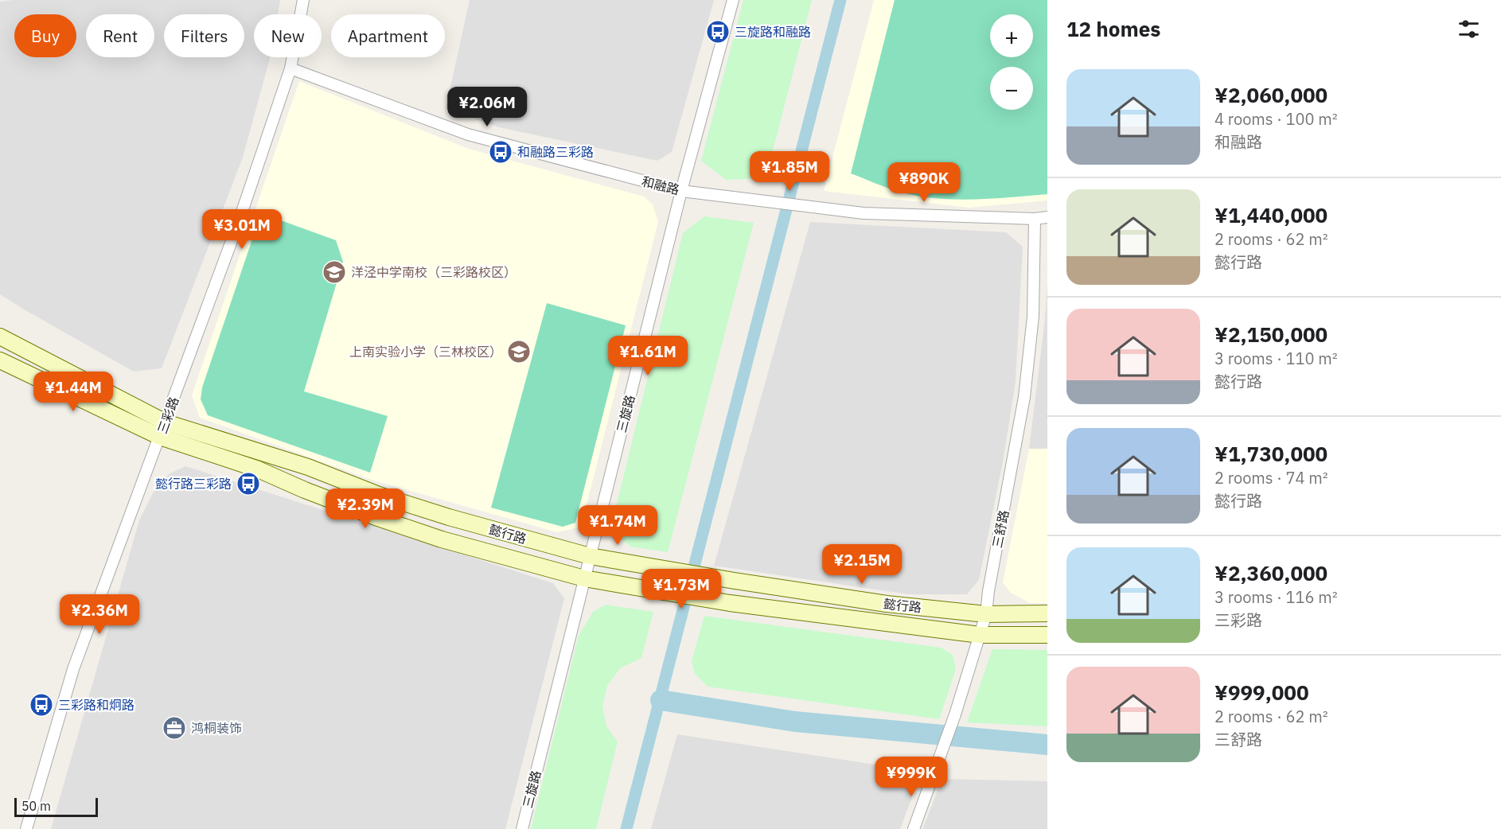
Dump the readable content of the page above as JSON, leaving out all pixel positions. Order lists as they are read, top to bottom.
{
  "streets": {
    "street": [
      "和融路",
      "三旋路",
      "三彩路",
      "三舒路",
      "懿行路"
    ]
  },
  "crossings": [
    ["和融路", "三旋路"],
    ["和融路", "三彩路"],
    ["和融路", "三舒路"],
    ["三旋路", "懿行路"],
    ["三彩路", "懿行路"],
    ["三舒路", "懿行路"]
  ],
  "places": {
    "bus stop": [
      "三旋路和融路",
      "和融路三彩路",
      "懿行路三彩路",
      "三彩路和炯路"
    ],
    "school or university": ["洋泾中学南校（三彩路校区）", "上南实验小学（三林校区）"],
    "office": ["鸿桐装饰"]
  },
  "scale_bar": "50 m",
  "page": {
    "heading": "12 homes",
    "map_buttons": ["+", "−"],
    "chip": [
      "Buy",
      "Rent",
      "Filters",
      "New",
      "Apartment"
    ],
    "list": [
      {
        "name": "¥2,060,000",
        "note": "4 rooms · 100 m² · 和融路"
      },
      {
        "name": "¥1,440,000",
        "note": "2 rooms · 62 m² · 懿行路"
      },
      {
        "name": "¥2,150,000",
        "note": "3 rooms · 110 m² · 懿行路"
      },
      {
        "name": "¥1,730,000",
        "note": "2 rooms · 74 m² · 懿行路"
      },
      {
        "name": "¥2,360,000",
        "note": "3 rooms · 116 m² · 三彩路"
      },
      {
        "name": "¥999,000",
        "note": "2 rooms · 62 m² · 三舒路"
      }
    ],
    "price": [
      "¥2.06M",
      "¥1.85M",
      "¥890K",
      "¥3.01M",
      "¥1.61M",
      "¥1.44M",
      "¥2.39M",
      "¥1.74M",
      "¥2.15M",
      "¥1.73M",
      "¥2.36M",
      "¥999K"
    ],
    "scale": "50 m"
  }
}
